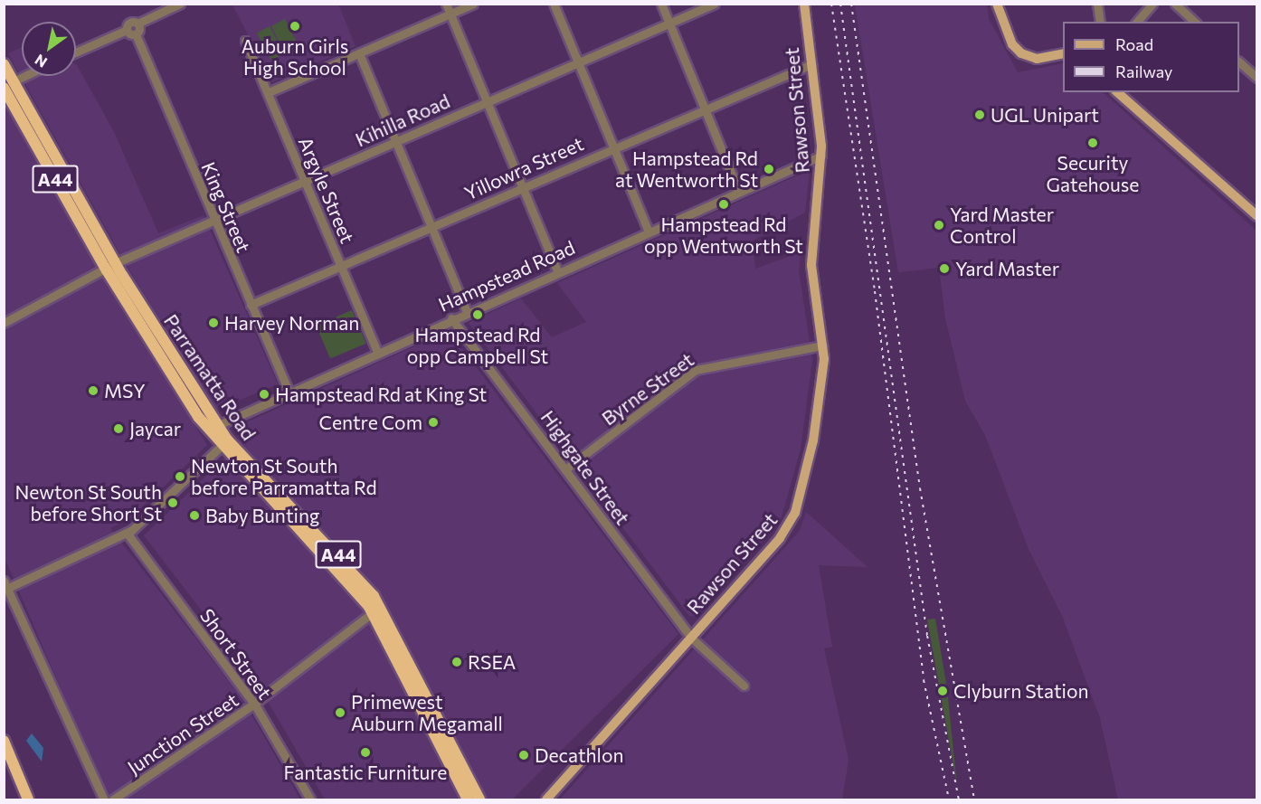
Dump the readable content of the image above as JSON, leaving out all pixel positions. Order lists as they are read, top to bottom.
{
  "streets": {
    "highway": ["A44", "Parramatta Road"],
    "main road": ["Rawson Street"],
    "street": [
      "Kihilla Road",
      "Yillowra Street",
      "Argyle Street",
      "King Street",
      "Hampstead Road",
      "Byrne Street",
      "Highgate Street",
      "Short Street",
      "Junction Street"
    ]
  },
  "crossings": [
    ["Rawson Street", "Yillowra Street"],
    ["Rawson Street", "Hampstead Road"],
    ["Rawson Street", "Byrne Street"],
    ["Rawson Street", "Highgate Street"],
    ["Kihilla Road", "Argyle Street"],
    ["Kihilla Road", "King Street"],
    ["Kihilla Road", "Parramatta Road"],
    ["Yillowra Street", "Argyle Street"],
    ["Yillowra Street", "King Street"],
    ["Argyle Street", "Hampstead Road"],
    ["King Street", "Hampstead Road"],
    ["Hampstead Road", "Parramatta Road"],
    ["Hampstead Road", "Highgate Street"],
    ["Parramatta Road", "Junction Street"],
    ["Byrne Street", "Highgate Street"],
    ["Short Street", "Junction Street"]
  ],
  "places": [
    "Auburn Girls High School",
    "UGL Unipart",
    "Security Gatehouse",
    "Hampstead Rd at Wentworth St",
    "Hampstead Rd opp Wentworth St",
    "Yard Master Control",
    "Yard Master",
    "Hampstead Rd opp Campbell St",
    "Harvey Norman",
    "MSY",
    "Hampstead Rd at King St",
    "Centre Com",
    "Jaycar",
    "Newton St South before Parramatta Rd",
    "Newton St South before Short St",
    "Baby Bunting",
    "RSEA",
    "Clyburn Station",
    "Primewest Auburn Megamall",
    "Fantastic Furniture",
    "Decathlon"
  ],
  "legend": ["Road", "Railway"],
  "north": "bottom left"
}
